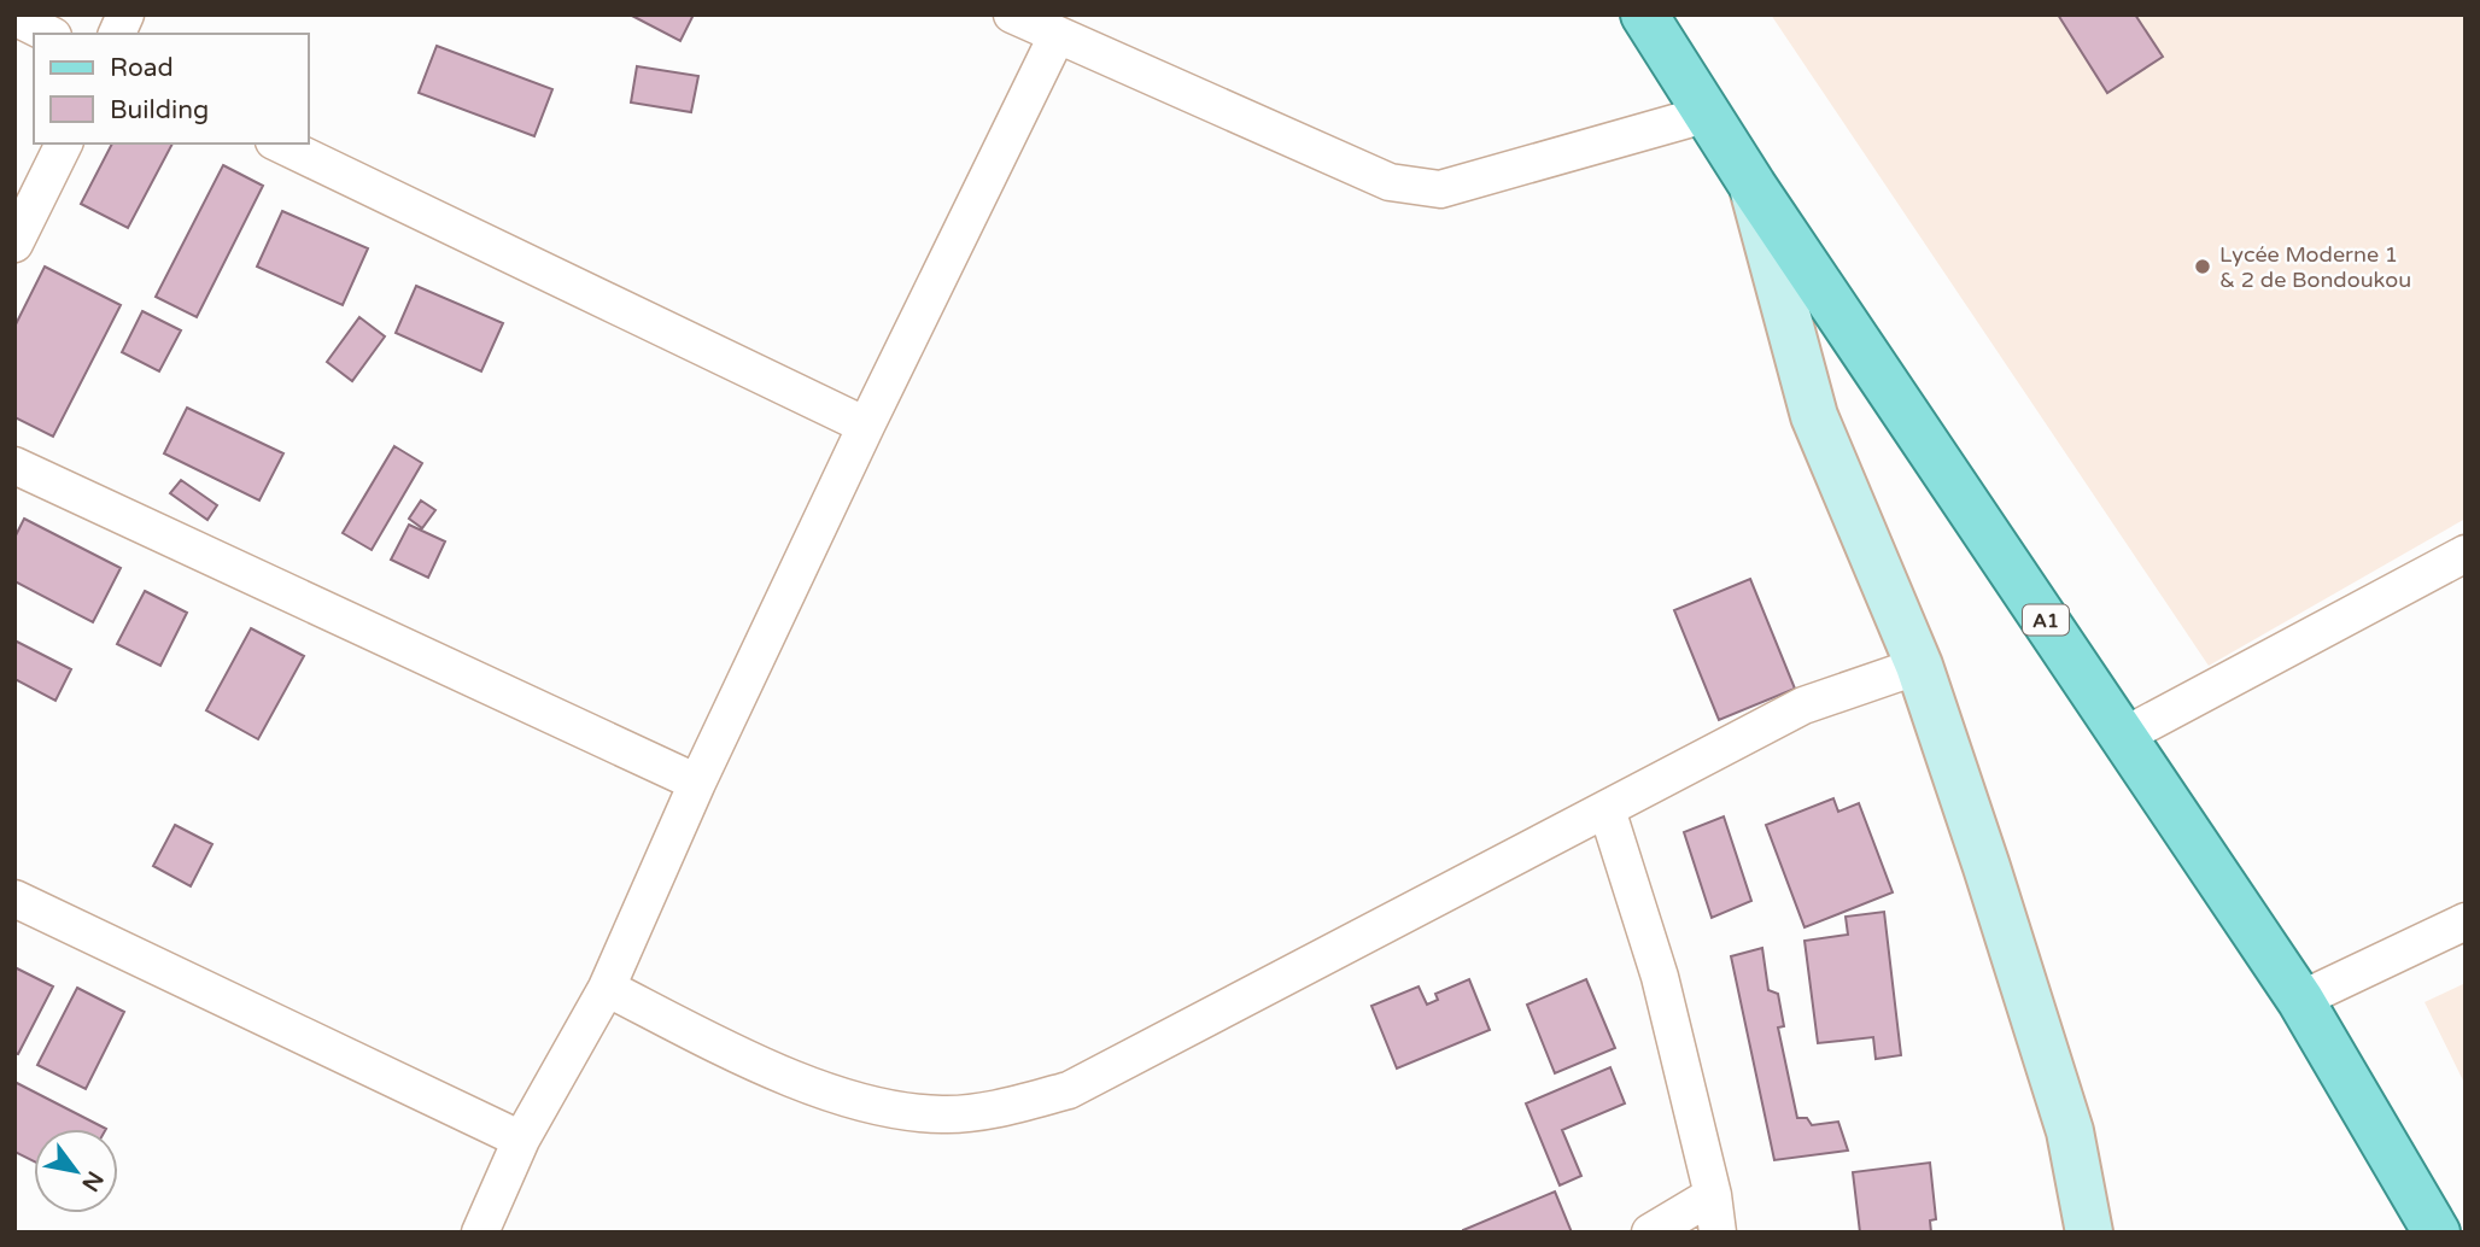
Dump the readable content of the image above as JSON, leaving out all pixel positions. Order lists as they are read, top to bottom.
{
  "streets": {
    "main road": ["A1"]
  },
  "places": ["Lycée Moderne 1 & 2 de Bondoukou"],
  "legend": ["Road", "Building"],
  "north": "bottom right"
}
